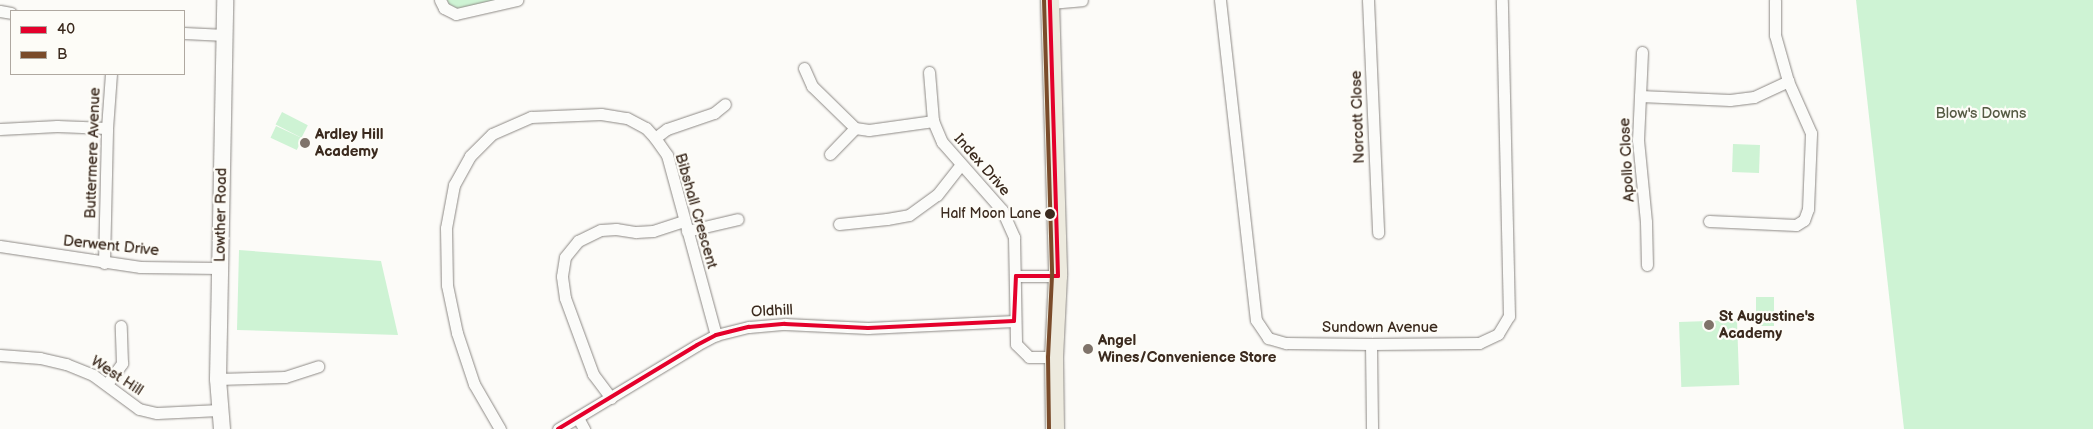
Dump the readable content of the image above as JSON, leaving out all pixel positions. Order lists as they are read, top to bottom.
{
  "streets": {
    "street": [
      "Norcott Close",
      "Buttermere Avenue",
      "Apollo Close",
      "Index Drive",
      "Bibshall Crescent",
      "Lowther Road",
      "Derwent Drive",
      "Oldhill",
      "Sundown Avenue",
      "West Hill"
    ]
  },
  "crossings": [
    ["Buttermere Avenue", "Derwent Drive"],
    ["Index Drive", "Oldhill"],
    ["Bibshall Crescent", "Oldhill"],
    ["Lowther Road", "Derwent Drive"],
    ["Lowther Road", "West Hill"]
  ],
  "parks": ["Blow's Downs"],
  "places": [
    "Ardley Hill Academy",
    "Half Moon Lane",
    "St Augustine's Academy",
    "Angel Wines/Convenience Store"
  ],
  "lines": ["transit line 40", "transit line B"],
  "legend": ["40", "B"]
}
